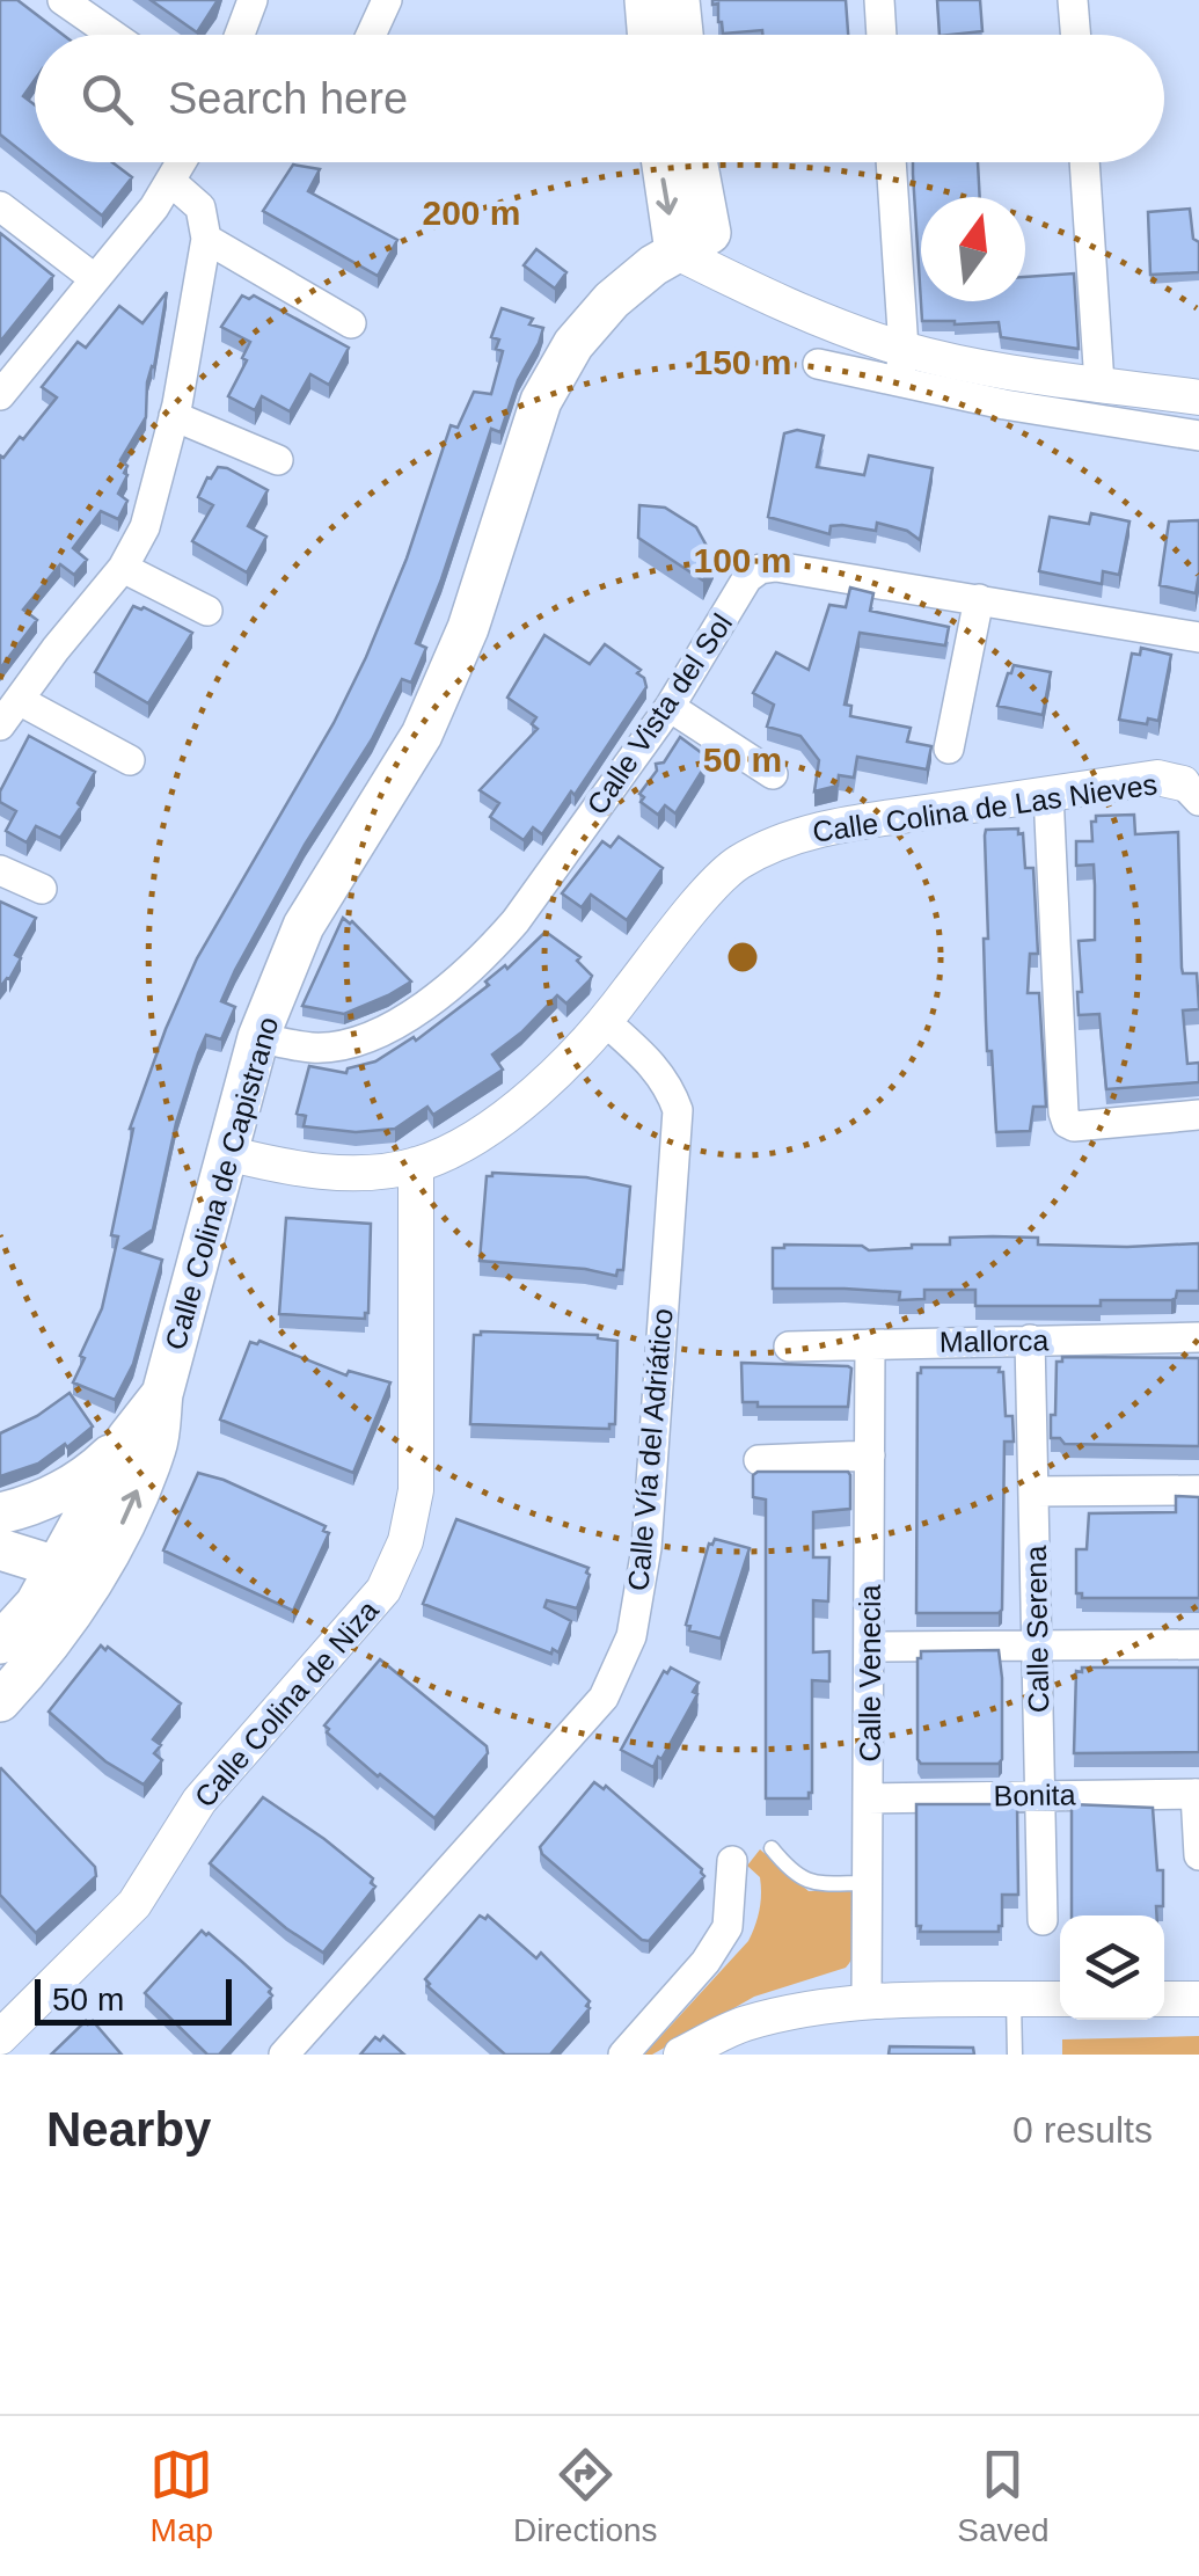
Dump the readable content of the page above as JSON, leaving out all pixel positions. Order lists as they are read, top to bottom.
{
  "streets": {
    "main road": ["Calle Colina de Capistrano"],
    "street": [
      "Calle Vista del Sol",
      "Calle Colina de Las Nieves",
      "Mallorca",
      "Calle Vía del Adriático",
      "Calle Serena",
      "Calle Venecia",
      "Calle Colina de Niza",
      "Bonita"
    ]
  },
  "crossings": [
    ["Calle Vista del Sol", "Calle Colina de Capistrano"],
    ["Calle Colina de Las Nieves", "Calle Colina de Capistrano"],
    ["Calle Colina de Las Nieves", "Calle Vía del Adriático"],
    ["Calle Colina de Las Nieves", "Calle Colina de Niza"],
    ["Mallorca", "Calle Serena"],
    ["Mallorca", "Calle Venecia"],
    ["Calle Serena", "Bonita"],
    ["Calle Venecia", "Bonita"]
  ],
  "scale_bar": "50 m",
  "north": "top",
  "page": {
    "search": "Search here",
    "scale": "50 m",
    "heading": ["Nearby", "0 results"],
    "nav": ["Map", "Directions", "Saved"]
  },
  "rings": [
    "200 m",
    "150 m",
    "100 m",
    "50 m"
  ]
}
